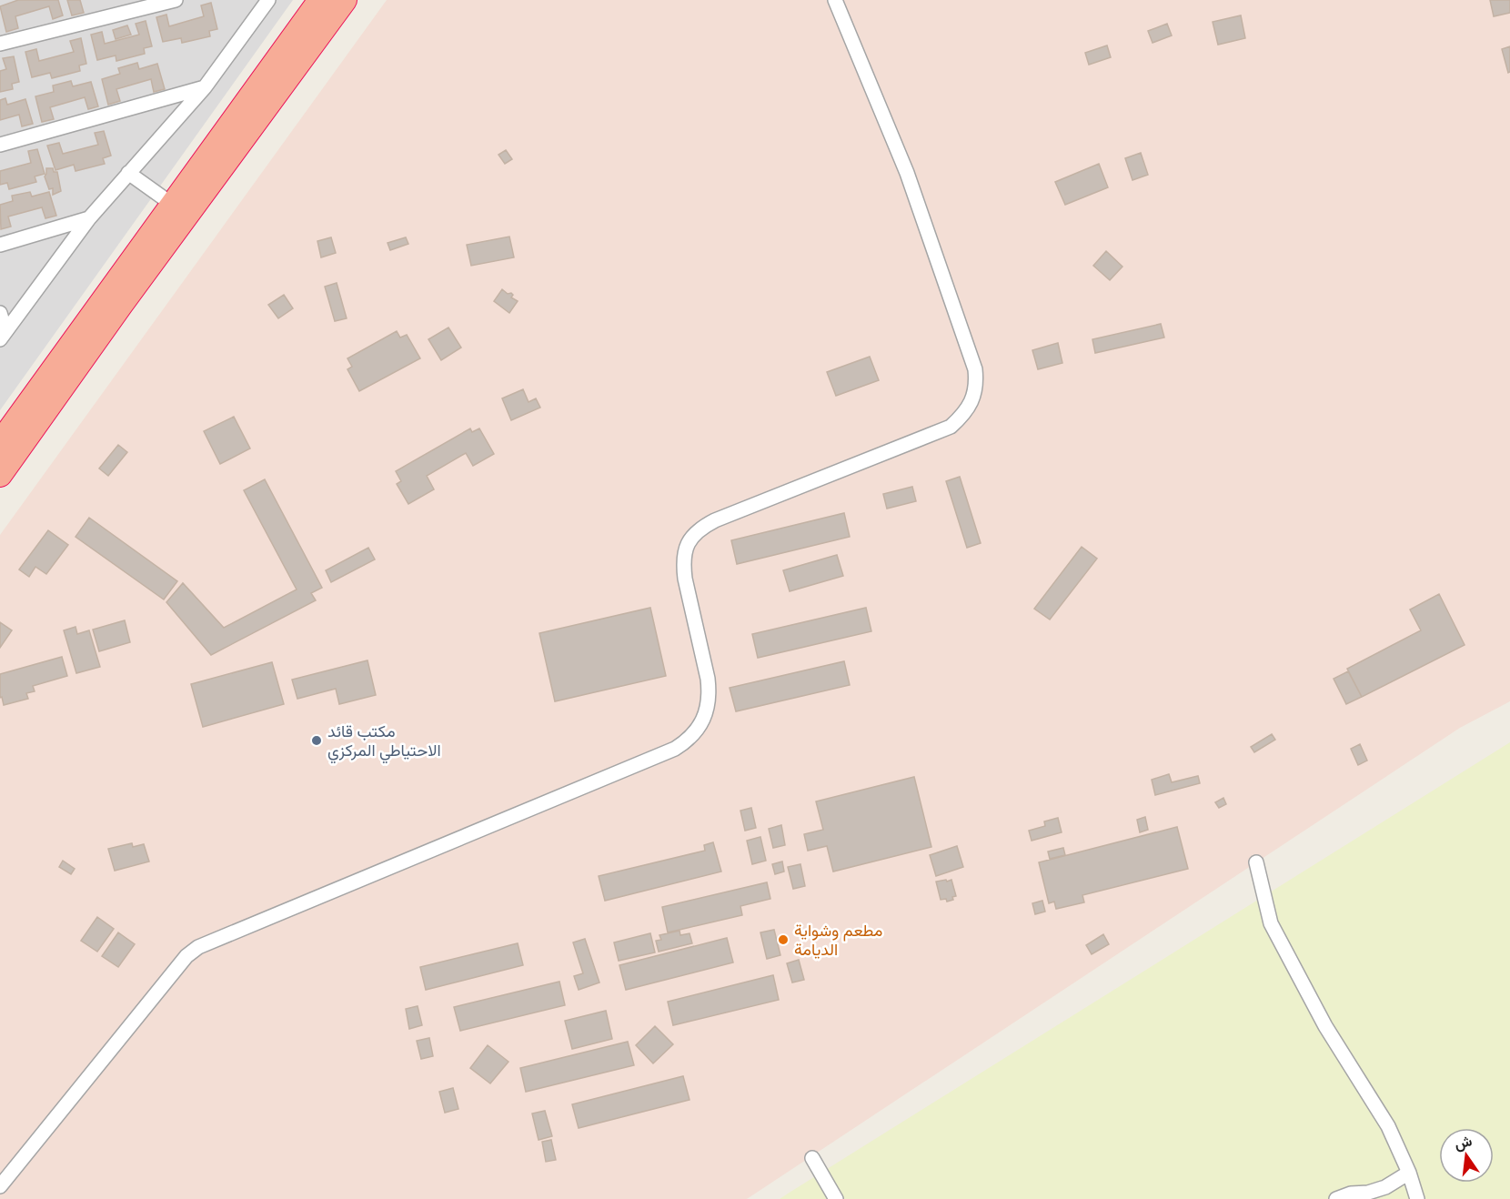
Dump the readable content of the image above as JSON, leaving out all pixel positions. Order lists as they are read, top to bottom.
{
  "places": ["مكتب قائد الاحتياطي المركزي", "مطعم وشواية الديامة"],
  "north": "top"
}
